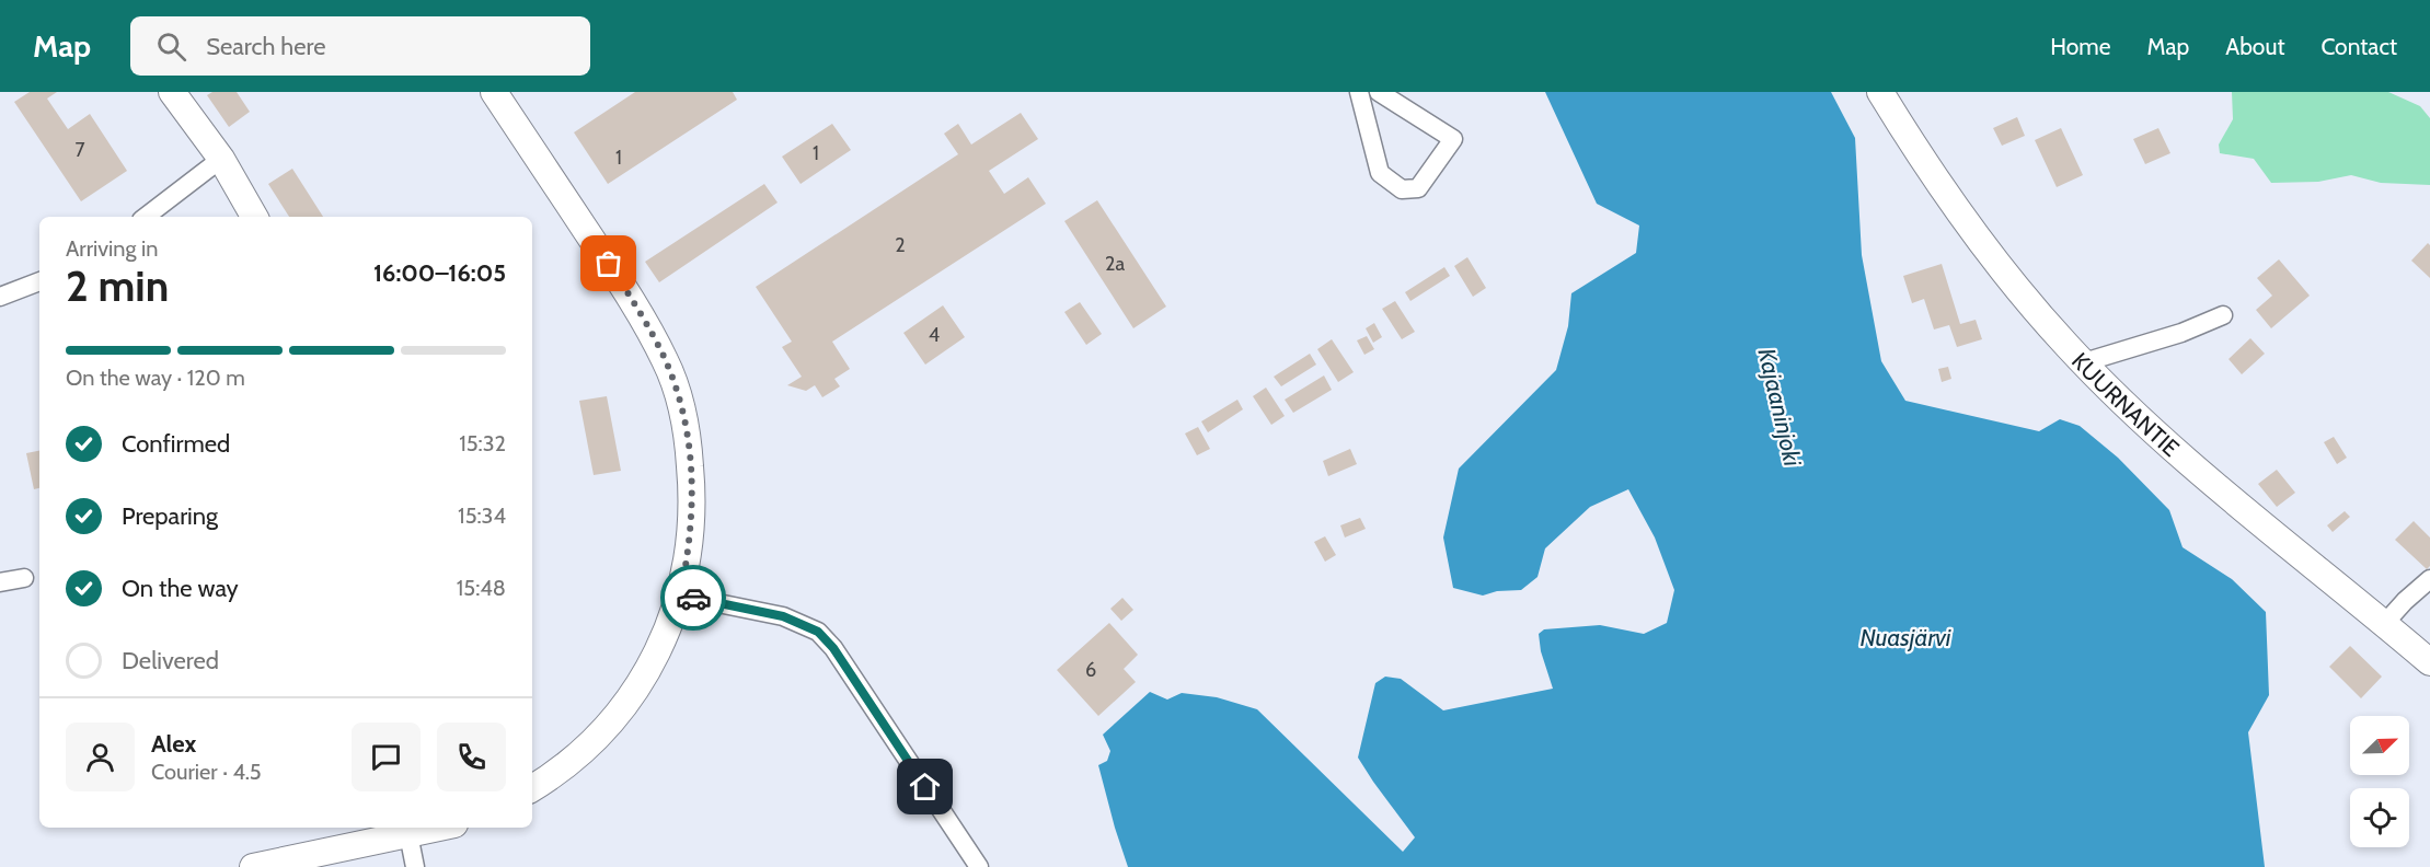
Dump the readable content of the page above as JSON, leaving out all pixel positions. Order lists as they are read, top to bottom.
{
  "streets": {
    "street": ["KUURNANTIE"]
  },
  "water": ["Kajaaninjoki", "Nuasjärvi"],
  "house_numbers": [
    "7",
    "1",
    "1",
    "2",
    "2a",
    "4",
    "6"
  ],
  "north": "top right",
  "page": {
    "header": "Map",
    "search": "Search here",
    "nav": [
      "Home",
      "Map",
      "About",
      "Contact"
    ],
    "heading": ["2 min", "Arriving in", "16:00–16:05"],
    "panel": ["Alex", "Courier · 4.5"],
    "bar": "On the way · 120 m",
    "list": [
      ["Confirmed", "15:32"],
      ["Preparing", "15:34"],
      ["On the way", "15:48"],
      "Delivered"
    ]
  }
}
